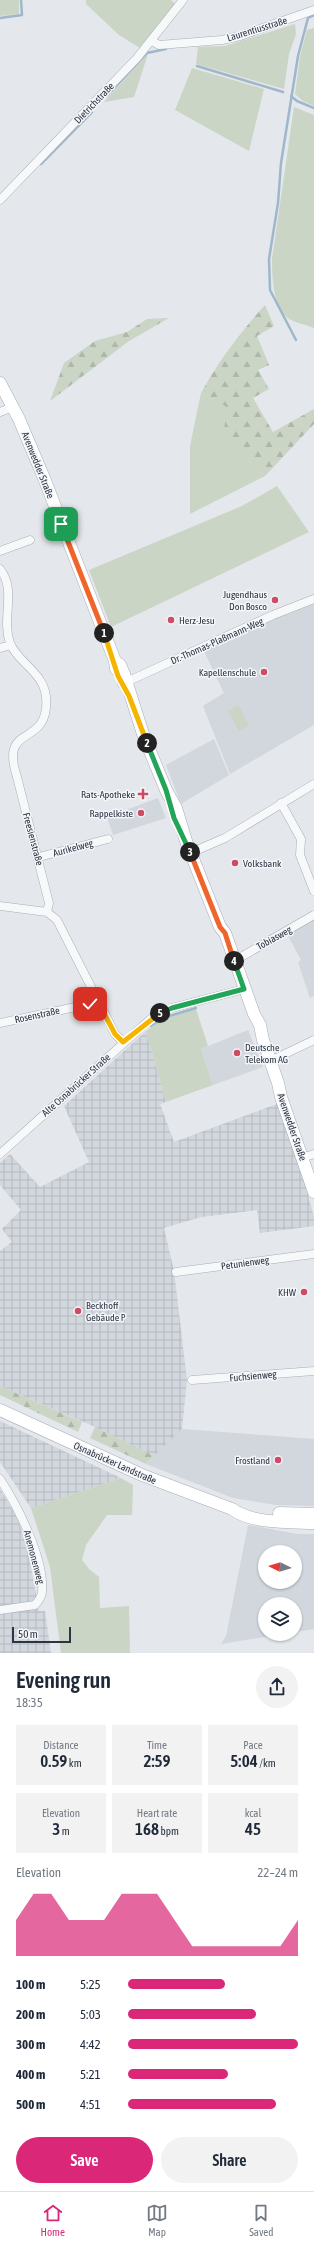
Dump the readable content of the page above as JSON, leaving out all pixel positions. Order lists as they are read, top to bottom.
{
  "streets": {
    "main road": ["Avenwedder Straße", "Osnabrücker Landstraße"],
    "street": [
      "Laurentiusstraße",
      "Dietrichstraße",
      "Dr.-Thomas-Plaßmann-Weg",
      "Freesienstraße",
      "Aurikelweg",
      "Tobiasweg",
      "Rosenstraße",
      "Alte Osnabrücker Straße",
      "Petunienweg",
      "Fuchsienweg",
      "Anemonenweg"
    ]
  },
  "crossings": [
    ["Laurentiusstraße", "Dietrichstraße"],
    ["Avenwedder Straße", "Dr.-Thomas-Plaßmann-Weg"],
    ["Avenwedder Straße", "Tobiasweg"],
    ["Avenwedder Straße", "Alte Osnabrücker Straße"],
    ["Freesienstraße", "Aurikelweg"]
  ],
  "places": {
    "other": [
      "Jugendhaus Don Bosco",
      "Herz-Jesu",
      "Kapellenschule",
      "Rappelkiste",
      "Volksbank",
      "Deutsche Telekom AG",
      "KHW",
      "Beckhoff Gebäude P",
      "Frostland"
    ],
    "health": ["Rats-Apotheke"]
  },
  "scale_bar": "50 m",
  "north": "left",
  "page": {
    "pins": [
      "1",
      "2",
      "3",
      "4",
      "5"
    ],
    "scale": "50 m",
    "heading": ["Evening run", "18:35"],
    "stats": [
      ["Distance", "0.59 km"],
      ["Time", "2:59"],
      ["Pace", "5:04 /km"],
      ["Elevation", "3 m"],
      ["Heart rate", "168 bpm"],
      ["kcal", "45"]
    ],
    "chart": ["Elevation", "22–24 m"],
    "list": [
      {
        "name": "100 m",
        "note": "5:25"
      },
      {
        "name": "200 m",
        "note": "5:03"
      },
      {
        "name": "300 m",
        "note": "4:42"
      },
      {
        "name": "400 m",
        "note": "5:21"
      },
      {
        "name": "500 m",
        "note": "4:51"
      }
    ],
    "buttons": ["Save", "Share"],
    "tabs": ["Home", "Map", "Saved"]
  }
}
